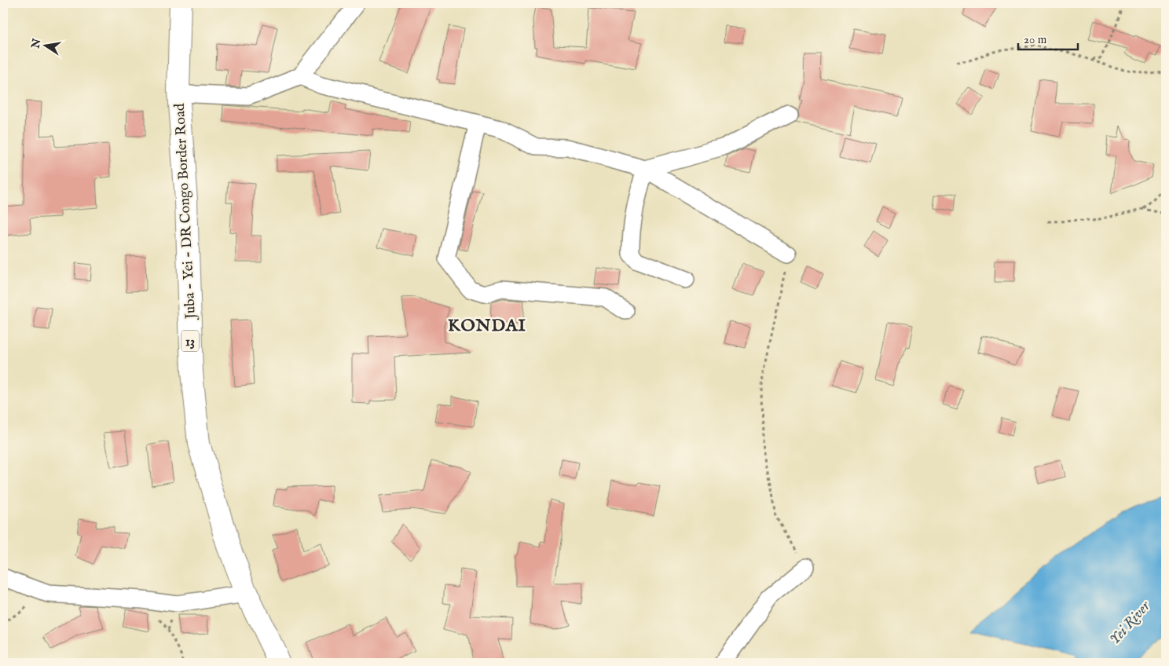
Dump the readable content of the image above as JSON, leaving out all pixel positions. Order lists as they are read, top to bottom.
{
  "streets": {
    "main road": ["Juba - Yei - DR Congo Border Road", "13"]
  },
  "districts": ["KONDAI"],
  "water": ["Yei River"],
  "scale_bar": "20 m",
  "north": "left"
}
